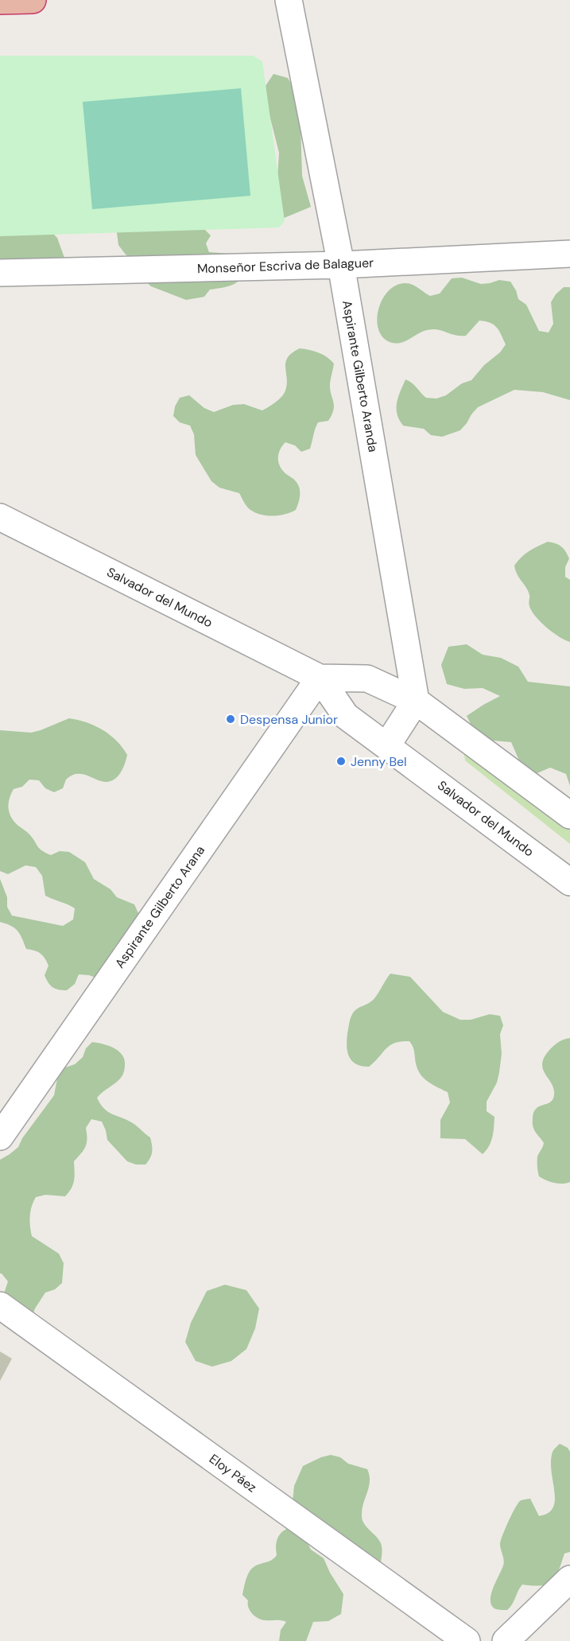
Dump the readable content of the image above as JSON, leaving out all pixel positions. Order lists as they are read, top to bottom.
{
  "streets": {
    "street": [
      "Monseñor Escriva de Balaguer",
      "Aspirante Gilberto Aranda",
      "Salvador del Mundo",
      "Aspirante Gilberto Arana",
      "Eloy Páez"
    ]
  },
  "crossings": [
    ["Monseñor Escriva de Balaguer", "Aspirante Gilberto Aranda"],
    ["Aspirante Gilberto Aranda", "Salvador del Mundo"],
    ["Salvador del Mundo", "Aspirante Gilberto Arana"]
  ],
  "places": ["Despensa Junior", "Jenny Bel"]
}
